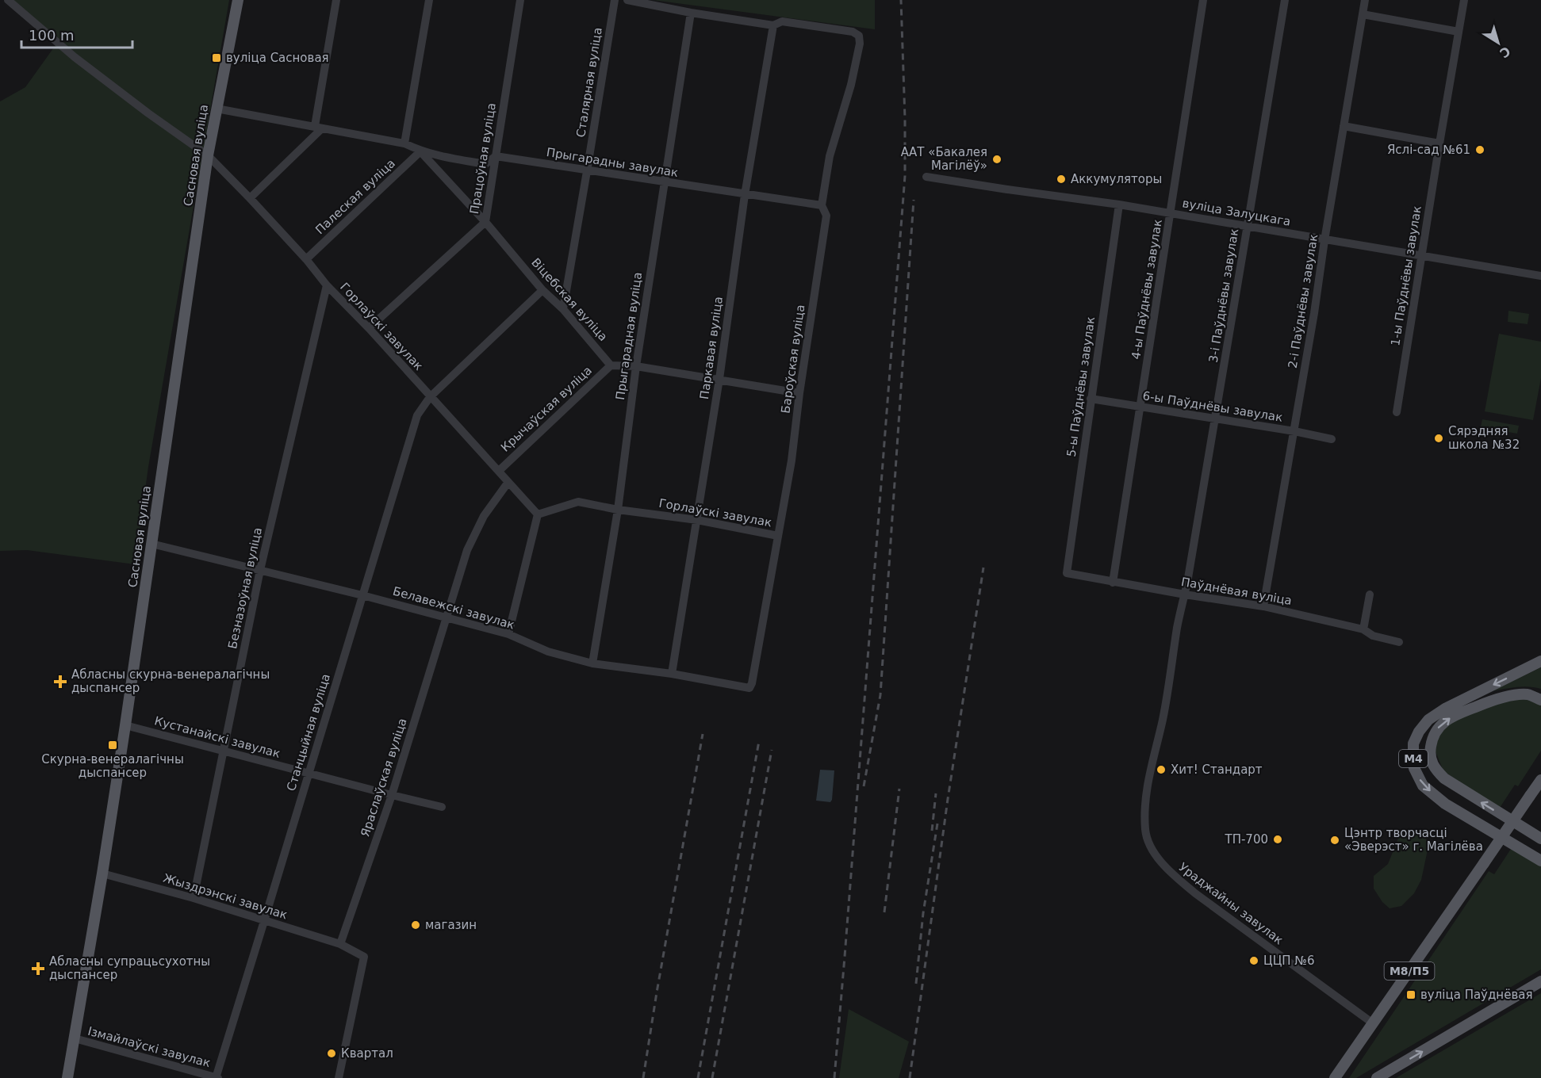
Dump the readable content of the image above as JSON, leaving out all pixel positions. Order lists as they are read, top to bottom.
{
  "streets": {
    "main road": ["Сасновая вуліца", "М4", "М8/П5"],
    "street": [
      "Сталярная вуліца",
      "Працоўная вуліца",
      "Прыгарадны завулак",
      "Палеская вуліца",
      "вуліца Залуцкага",
      "1-ы Паўднёвы завулак",
      "4-ы Паўднёвы завулак",
      "3-і Паўднёвы завулак",
      "Віцебская вуліца",
      "2-і Паўднёвы завулак",
      "Горлаўскі завулак",
      "Прыгарадная вуліца",
      "Паркавая вуліца",
      "Бароўская вуліца",
      "5-ы Паўднёвы завулак",
      "6-ы Паўднёвы завулак",
      "Крычаўская вуліца",
      "Безназоўная вуліца",
      "Паўднёвая вуліца",
      "Белавежскі завулак",
      "Станцыйная вуліца",
      "Кустанайскі завулак",
      "Яраслаўская вуліца",
      "Жыздрэнскі завулак",
      "Ураджайны завулак",
      "Ізмайлаўскі завулак"
    ]
  },
  "crossings": [
    ["Сталярная вуліца", "Прыгарадны завулак"],
    ["Сталярная вуліца", "Віцебская вуліца"],
    ["Сасновая вуліца", "Горлаўскі завулак"],
    ["Сасновая вуліца", "Белавежскі завулак"],
    ["Сасновая вуліца", "Кустанайскі завулак"],
    ["Сасновая вуліца", "Жыздрэнскі завулак"],
    ["Сасновая вуліца", "Ізмайлаўскі завулак"],
    ["Працоўная вуліца", "Прыгарадны завулак"],
    ["Працоўная вуліца", "Віцебская вуліца"],
    ["Працоўная вуліца", "Горлаўскі завулак"],
    ["Прыгарадны завулак", "Палеская вуліца"],
    ["Прыгарадны завулак", "Віцебская вуліца"],
    ["Прыгарадны завулак", "Прыгарадная вуліца"],
    ["Прыгарадны завулак", "Паркавая вуліца"],
    ["Прыгарадны завулак", "Бароўская вуліца"],
    ["Палеская вуліца", "Віцебская вуліца"],
    ["Палеская вуліца", "Горлаўскі завулак"],
    ["вуліца Залуцкага", "1-ы Паўднёвы завулак"],
    ["вуліца Залуцкага", "4-ы Паўднёвы завулак"],
    ["вуліца Залуцкага", "3-і Паўднёвы завулак"],
    ["вуліца Залуцкага", "2-і Паўднёвы завулак"],
    ["вуліца Залуцкага", "5-ы Паўднёвы завулак"],
    ["4-ы Паўднёвы завулак", "6-ы Паўднёвы завулак"],
    ["4-ы Паўднёвы завулак", "Паўднёвая вуліца"],
    ["3-і Паўднёвы завулак", "6-ы Паўднёвы завулак"],
    ["3-і Паўднёвы завулак", "Паўднёвая вуліца"],
    ["3-і Паўднёвы завулак", "Ураджайны завулак"],
    ["Віцебская вуліца", "Крычаўская вуліца"],
    ["2-і Паўднёвы завулак", "6-ы Паўднёвы завулак"],
    ["2-і Паўднёвы завулак", "Паўднёвая вуліца"],
    ["Горлаўскі завулак", "Прыгарадная вуліца"],
    ["Горлаўскі завулак", "Паркавая вуліца"],
    ["Горлаўскі завулак", "Бароўская вуліца"],
    ["Горлаўскі завулак", "Крычаўская вуліца"],
    ["Горлаўскі завулак", "Безназоўная вуліца"],
    ["Горлаўскі завулак", "Станцыйная вуліца"],
    ["Горлаўскі завулак", "Яраслаўская вуліца"],
    ["Прыгарадная вуліца", "Белавежскі завулак"],
    ["Паркавая вуліца", "Бароўская вуліца"],
    ["Паркавая вуліца", "Белавежскі завулак"],
    ["Бароўская вуліца", "Белавежскі завулак"],
    ["5-ы Паўднёвы завулак", "6-ы Паўднёвы завулак"],
    ["5-ы Паўднёвы завулак", "Паўднёвая вуліца"],
    ["Безназоўная вуліца", "Белавежскі завулак"],
    ["Безназоўная вуліца", "Кустанайскі завулак"],
    ["Безназоўная вуліца", "Жыздрэнскі завулак"],
    ["Паўднёвая вуліца", "Ураджайны завулак"],
    ["Белавежскі завулак", "Станцыйная вуліца"],
    ["Белавежскі завулак", "Яраслаўская вуліца"],
    ["Станцыйная вуліца", "Кустанайскі завулак"],
    ["Станцыйная вуліца", "Жыздрэнскі завулак"],
    ["Станцыйная вуліца", "Ізмайлаўскі завулак"],
    ["Кустанайскі завулак", "Яраслаўская вуліца"],
    ["Яраслаўская вуліца", "Жыздрэнскі завулак"],
    ["Ураджайны завулак", "М8/П5"]
  ],
  "places": {
    "transit": ["вуліца Сасновая", "Скурна-венералагічны дыспансер", "вуліца Паўднёвая"],
    "other": [
      "Яслі-сад №61",
      "ААТ «Бакалея Магілёў»",
      "Аккумуляторы",
      "Сярэдняя школа №32",
      "Хит! Стандарт",
      "ТП-700",
      "Цэнтр творчасці «Эверэст» г. Магілёва",
      "магазин",
      "ЦЦП №6",
      "Квартал"
    ],
    "health": ["Абласны скурна-венералагічны дыспансер", "Абласны супрацьсухотны дыспансер"]
  },
  "scale_bar": "100 m",
  "north": "bottom right"
}
